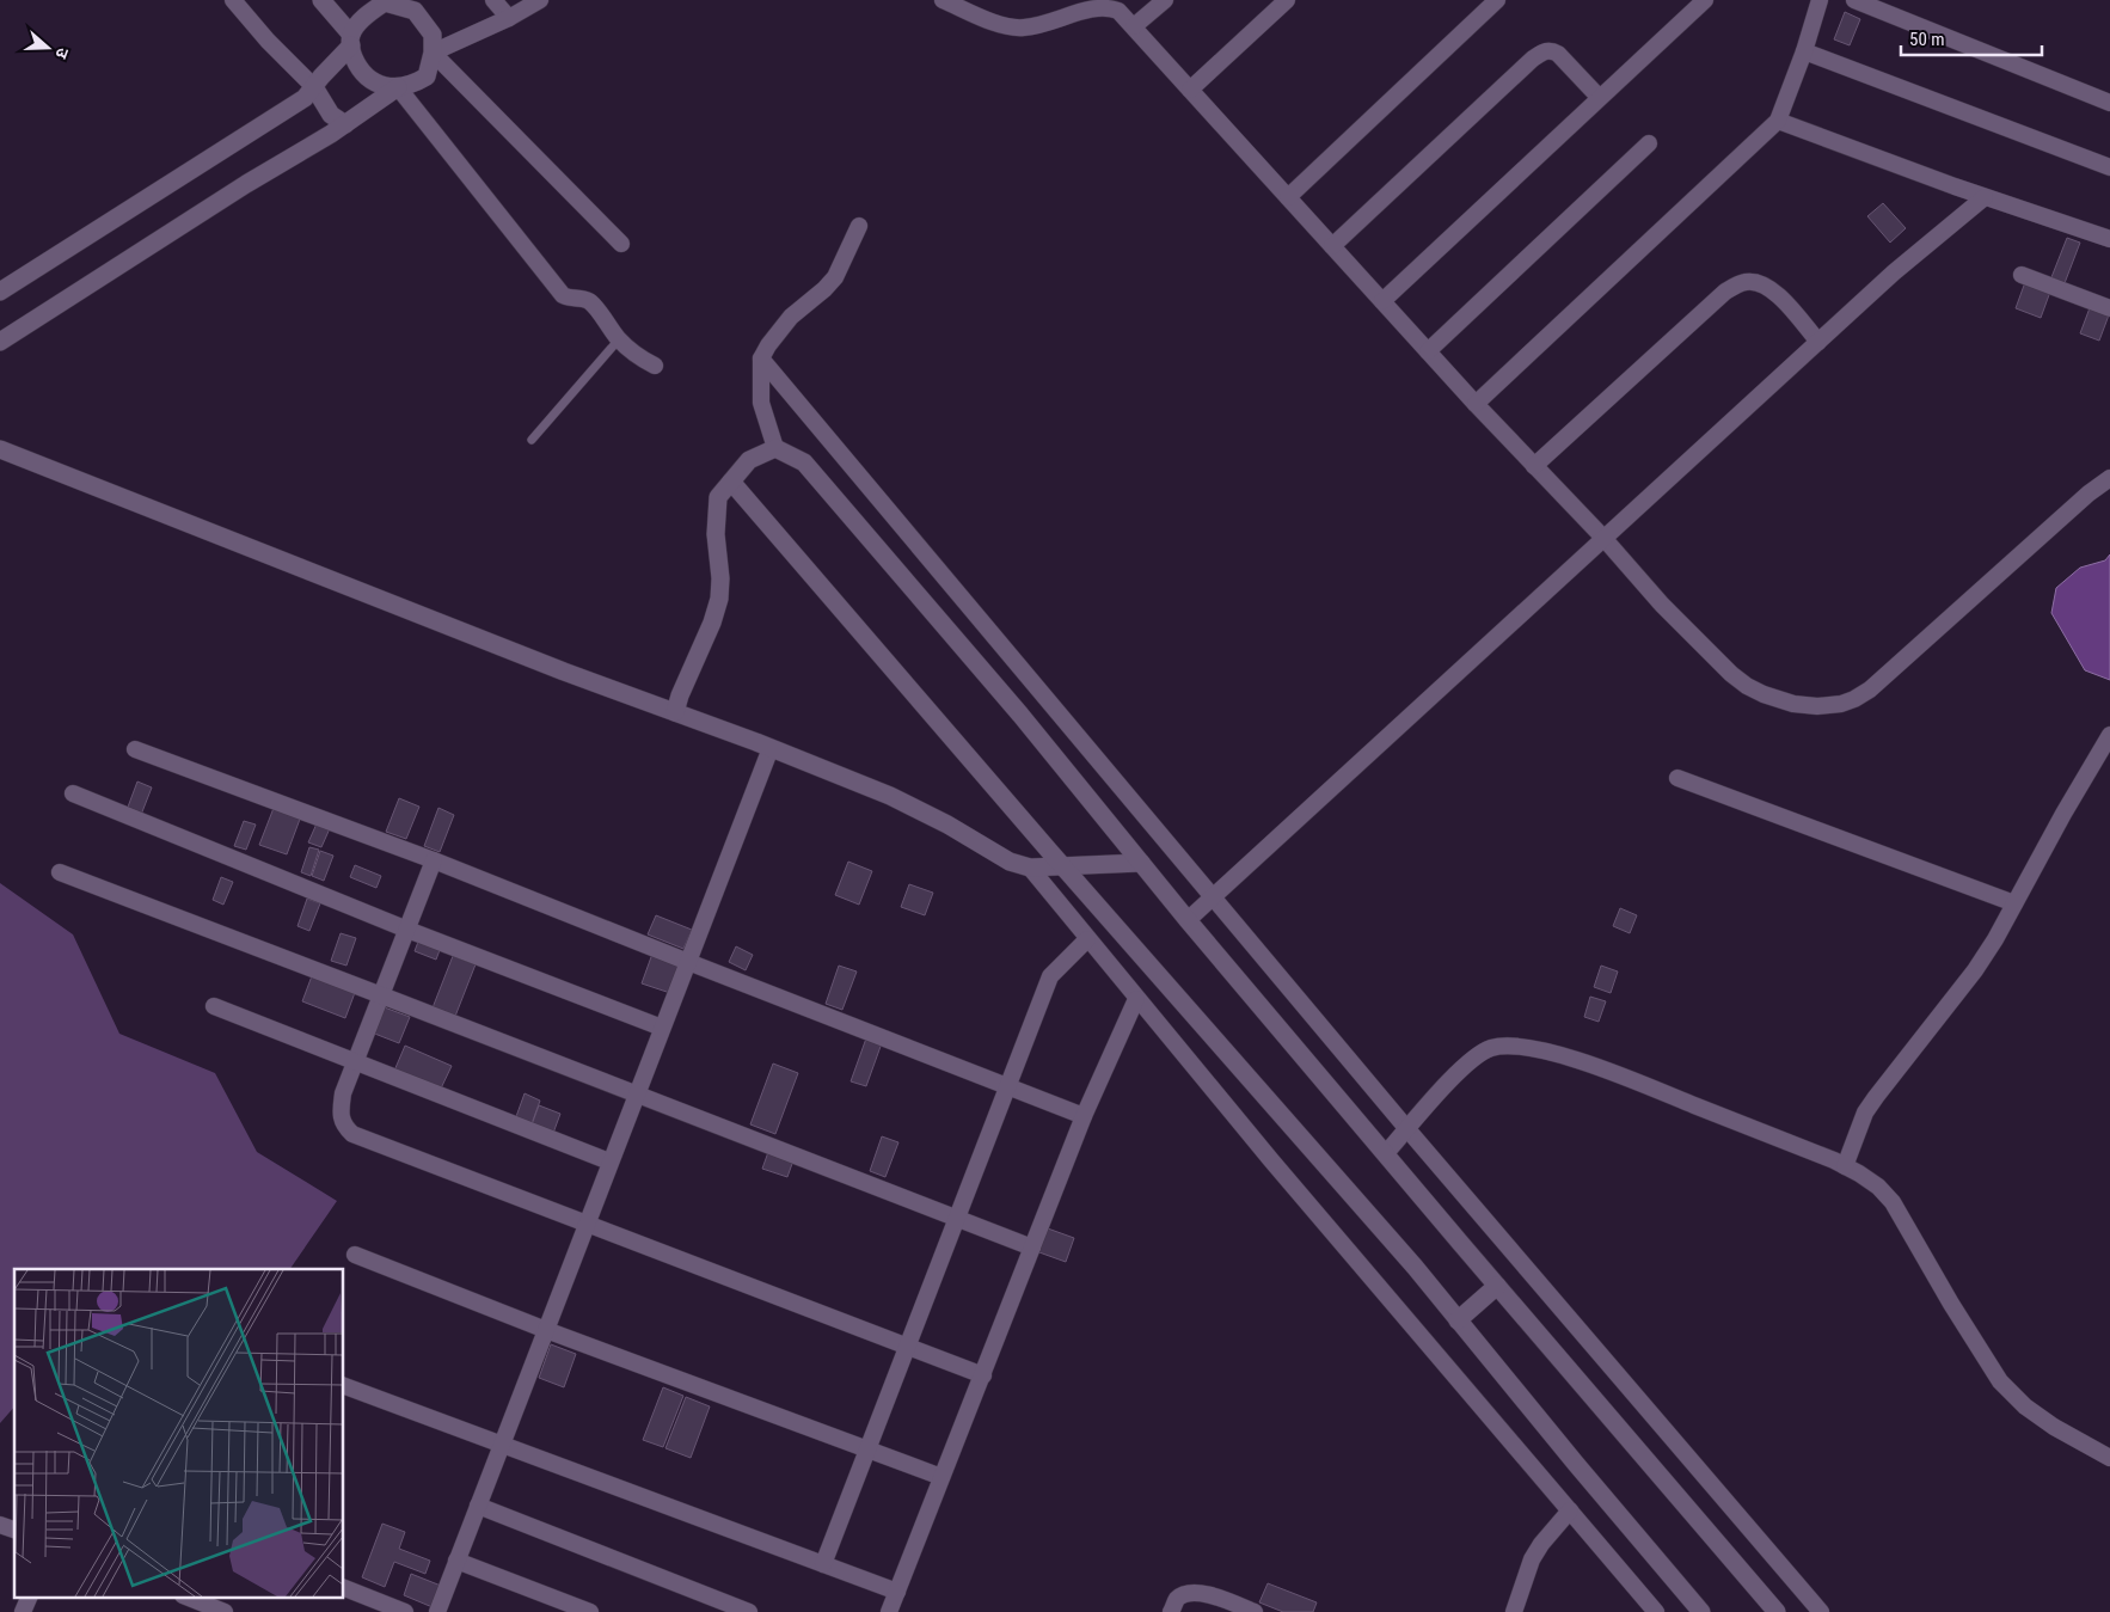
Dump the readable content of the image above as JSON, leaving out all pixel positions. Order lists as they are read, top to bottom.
{
  "scale_bar": "50 m",
  "north": "right"
}
